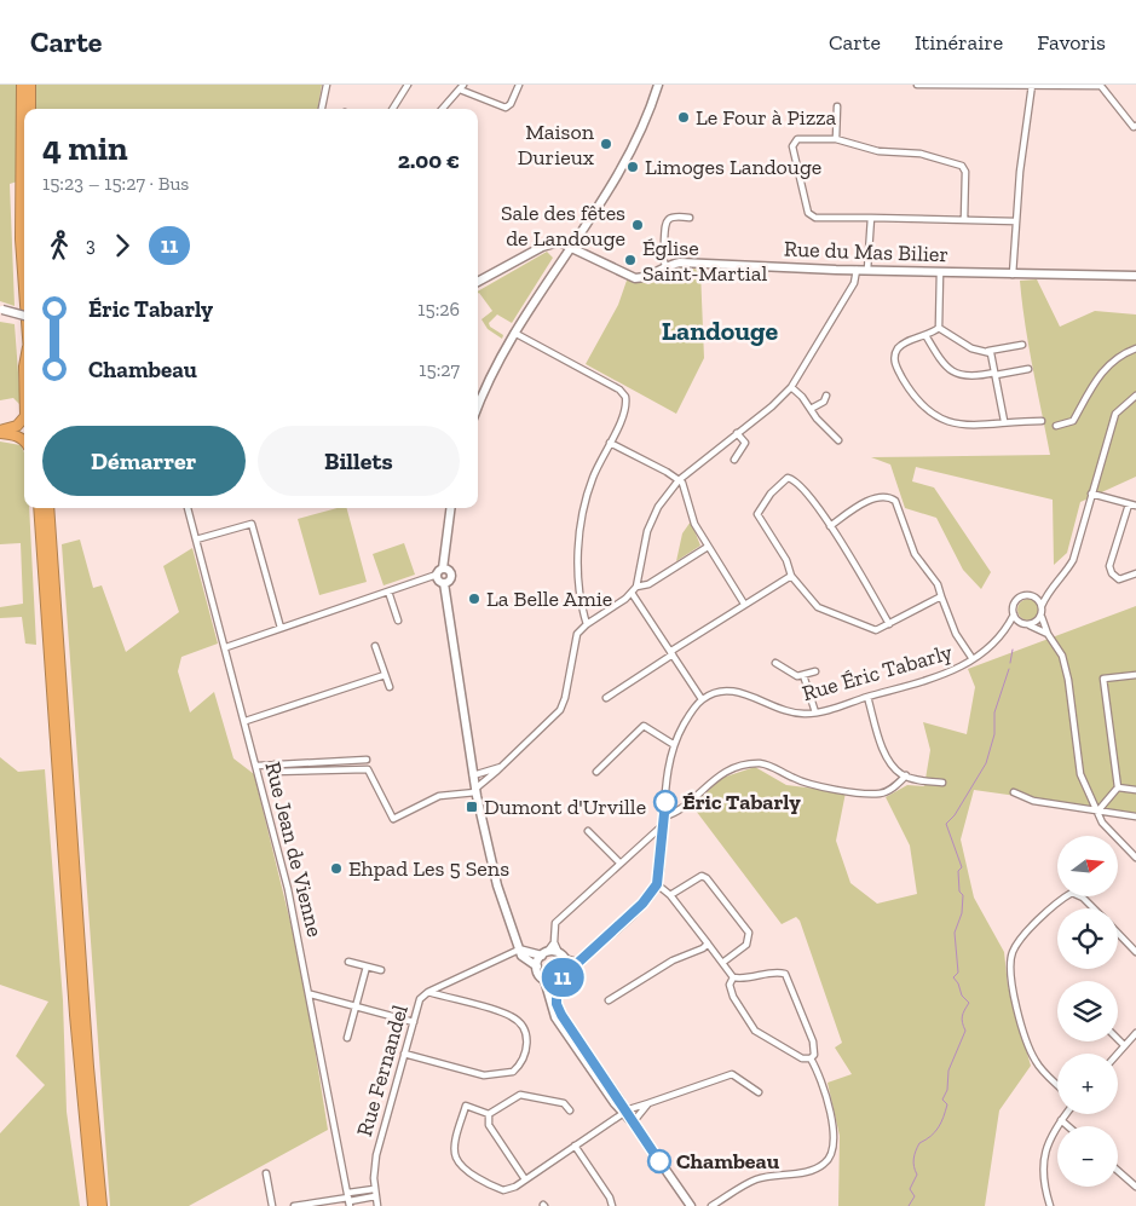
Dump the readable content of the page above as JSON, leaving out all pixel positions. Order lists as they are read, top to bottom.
{
  "streets": {
    "main road": ["Rue du Mas Bilier"],
    "street": ["Rue Éric Tabarly", "Rue Jean de Vienne", "Rue Fernandel"]
  },
  "districts": ["Landouge"],
  "places": {
    "other": [
      "Le Four à Pizza",
      "Maison Durieux",
      "Limoges Landouge",
      "Sale des fêtes de Landouge",
      "Église Saint-Martial",
      "La Belle Amie",
      "Éric Tabarly",
      "Ehpad Les 5 Sens",
      "Chambeau"
    ],
    "transit": ["Dumont d'Urville"]
  },
  "lines": ["bus line 11"],
  "north": "right",
  "page": {
    "header": "Carte",
    "nav": ["Carte", "Itinéraire", "Favoris"],
    "on_map": "11",
    "heading": ["4 min", "15:23 – 15:27 · Bus", "2.00 €"],
    "legs": ["3", "11"],
    "list": [
      {
        "name": "Éric Tabarly",
        "value": "15:26"
      },
      {
        "name": "Chambeau",
        "value": "15:27"
      }
    ],
    "buttons": ["Démarrer", "Billets"],
    "map_buttons": ["+", "−"]
  }
}
